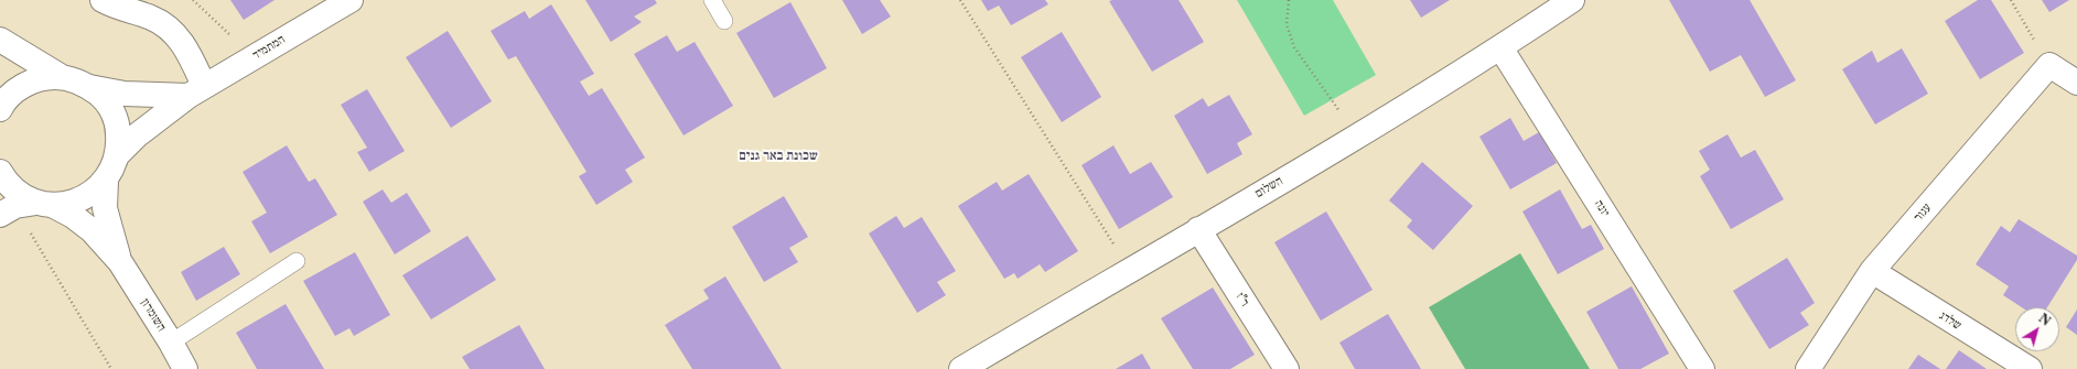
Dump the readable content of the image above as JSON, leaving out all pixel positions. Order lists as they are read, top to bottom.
{
  "streets": {
    "street": [
      "המתמיד",
      "השלום",
      "יונה",
      "עגור",
      "ר\"ז",
      "השומרון",
      "שלדג"
    ]
  },
  "crossings": [
    ["השלום", "יונה"],
    ["השלום", "ר\"ז"],
    ["עגור", "שלדג"]
  ],
  "districts": ["שכונת באר גנים"],
  "north": "top right"
}
